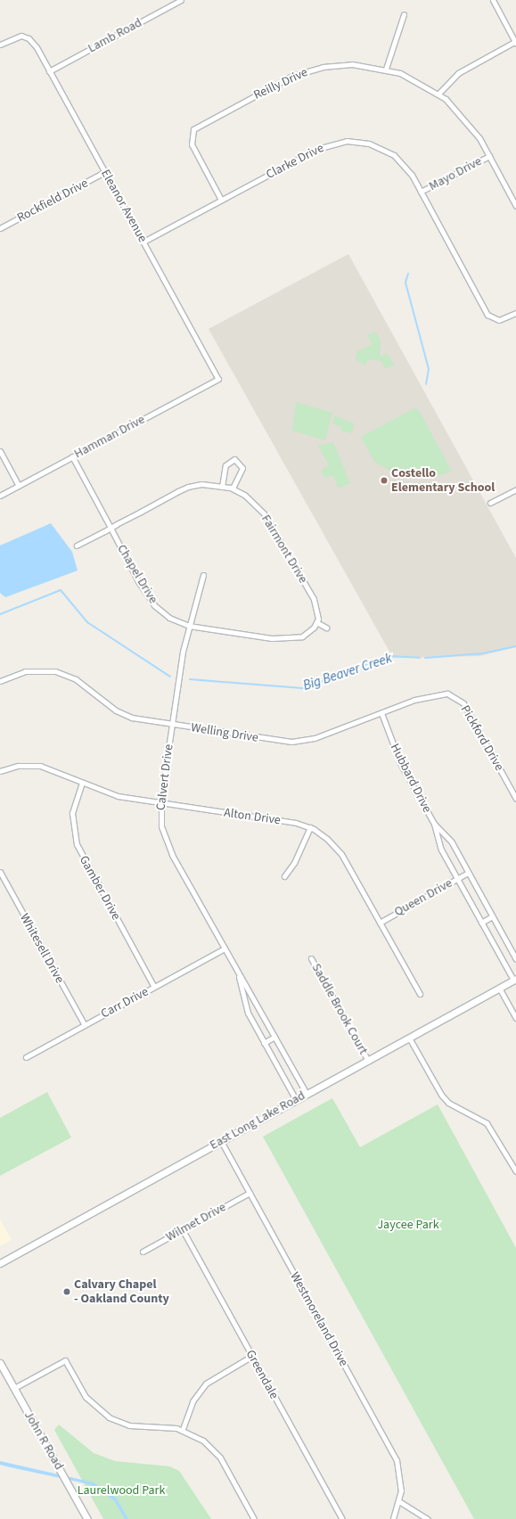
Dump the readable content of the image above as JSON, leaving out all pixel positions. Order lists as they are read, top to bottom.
{
  "streets": {
    "main road": ["East Long Lake Road", "John R Road"],
    "street": [
      "Lamb Road",
      "Reilly Drive",
      "Clarke Drive",
      "Mayo Drive",
      "Rockfield Drive",
      "Eleanor Avenue",
      "Hamman Drive",
      "Fairmont Drive",
      "Chapel Drive",
      "Welling Drive",
      "Pickford Drive",
      "Calvert Drive",
      "Hubbard Drive",
      "Alton Drive",
      "Gamber Drive",
      "Queen Drive",
      "Whitesell Drive",
      "Carr Drive",
      "Saddle Brook Court",
      "Wilmet Drive",
      "Westmoreland Drive",
      "Greendale"
    ]
  },
  "crossings": [
    ["Lamb Road", "Eleanor Avenue"],
    ["Reilly Drive", "Clarke Drive"],
    ["Reilly Drive", "Mayo Drive"],
    ["Clarke Drive", "Mayo Drive"],
    ["Clarke Drive", "Eleanor Avenue"],
    ["Rockfield Drive", "Eleanor Avenue"],
    ["Eleanor Avenue", "Hamman Drive"],
    ["Hamman Drive", "Chapel Drive"],
    ["Fairmont Drive", "Chapel Drive"],
    ["Chapel Drive", "Calvert Drive"],
    ["Welling Drive", "Pickford Drive"],
    ["Welling Drive", "Calvert Drive"],
    ["Welling Drive", "Hubbard Drive"],
    ["Calvert Drive", "Alton Drive"],
    ["Calvert Drive", "Carr Drive"],
    ["Calvert Drive", "East Long Lake Road"],
    ["Hubbard Drive", "Queen Drive"],
    ["Hubbard Drive", "East Long Lake Road"],
    ["Alton Drive", "Gamber Drive"],
    ["Alton Drive", "Queen Drive"],
    ["Gamber Drive", "Carr Drive"],
    ["Whitesell Drive", "Carr Drive"],
    ["Saddle Brook Court", "East Long Lake Road"],
    ["East Long Lake Road", "Westmoreland Drive"],
    ["Wilmet Drive", "Westmoreland Drive"],
    ["Wilmet Drive", "Greendale"]
  ],
  "water": ["Big Beaver Creek"],
  "parks": ["Jaycee Park", "Laurelwood Park"],
  "places": ["Costello Elementary School", "Calvary Chapel - Oakland County"]
}
